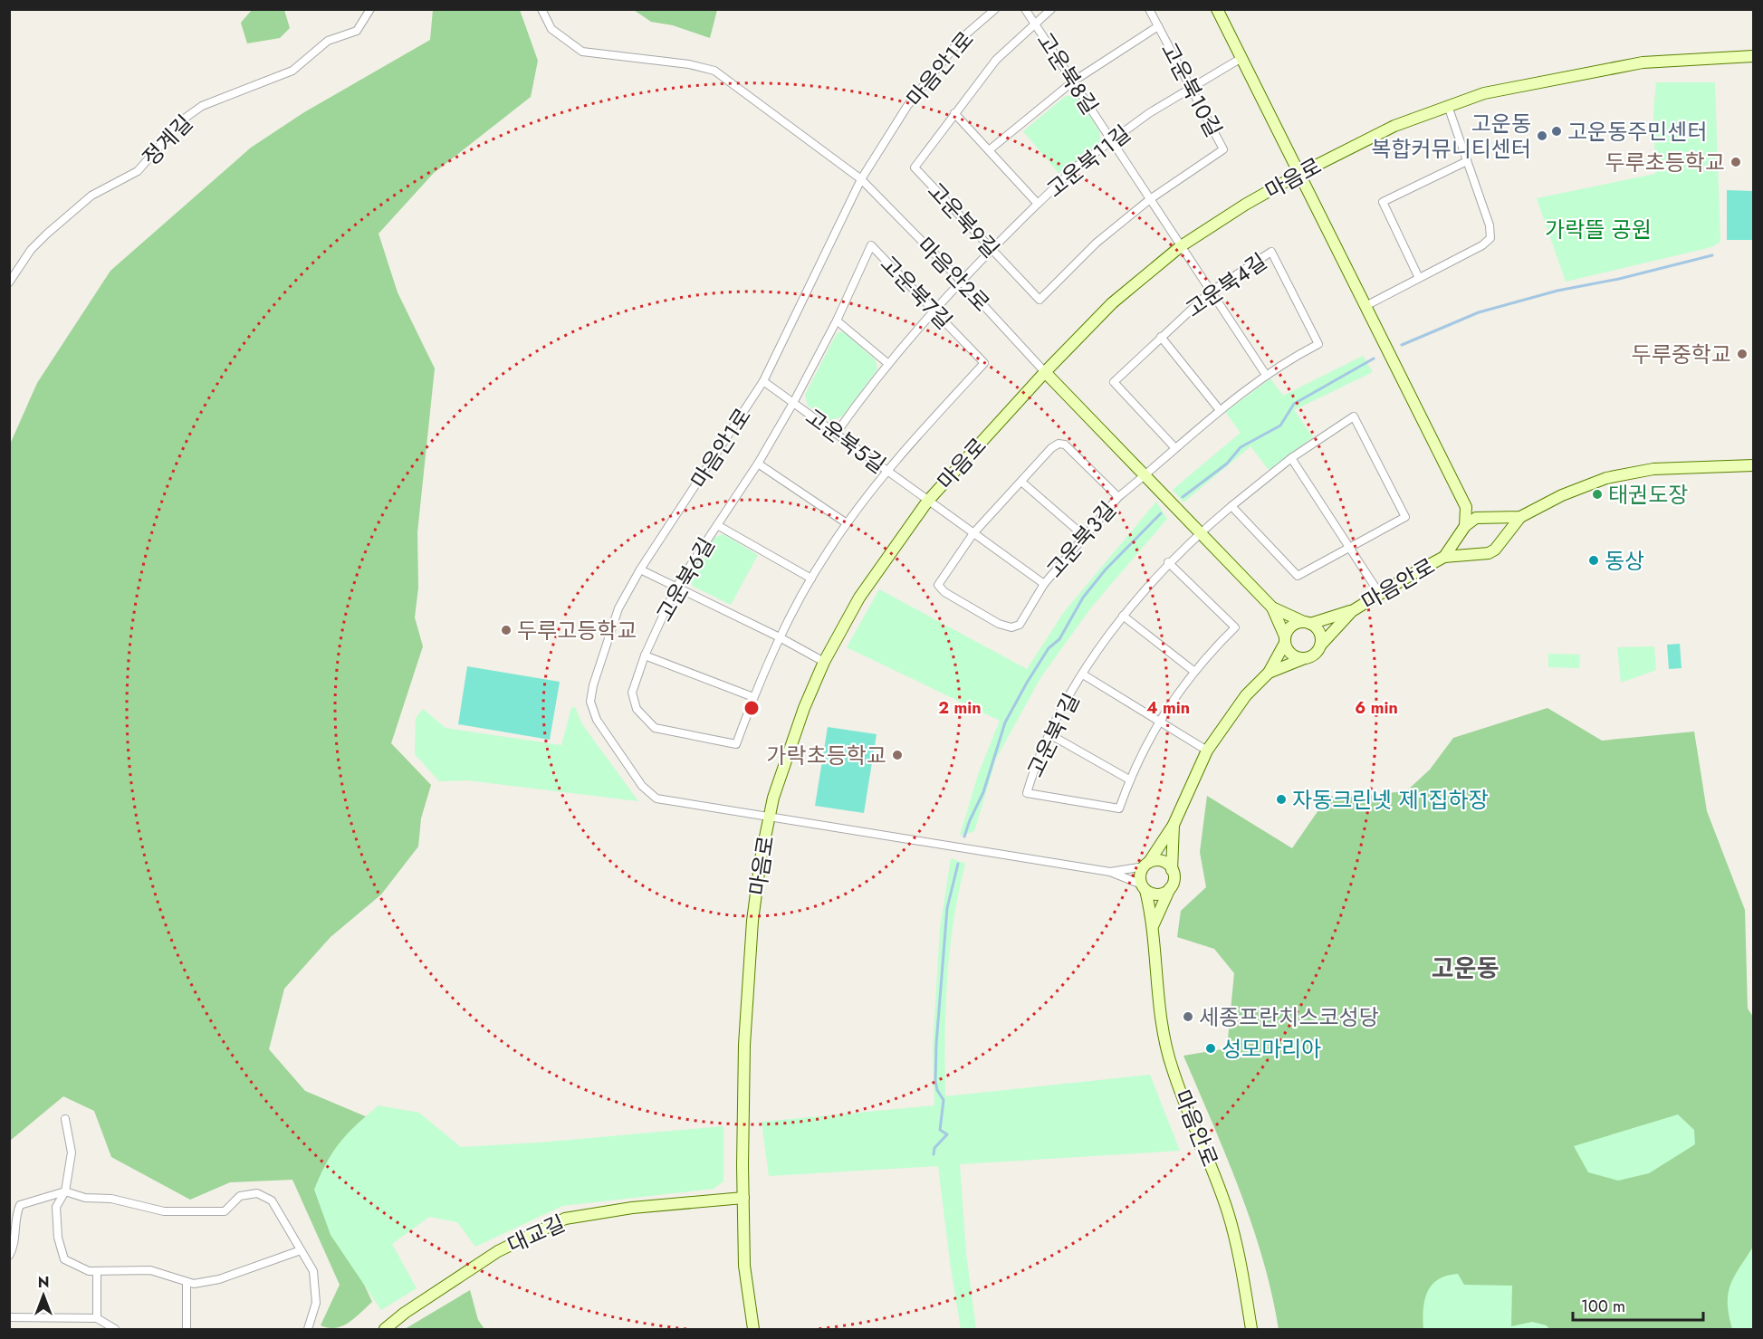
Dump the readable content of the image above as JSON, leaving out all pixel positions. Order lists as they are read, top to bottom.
{
  "streets": {
    "street": [
      "마음안1로",
      "고운북8길",
      "고운북10길",
      "정계길",
      "고운북11길",
      "마음로",
      "고운북9길",
      "마음안2로",
      "고운북4길",
      "고운북7길",
      "고운북5길",
      "고운북3길",
      "고운북6길",
      "마음안로",
      "고운북1길",
      "대교길"
    ]
  },
  "crossings": [
    ["마음안1로", "마음로"],
    ["마음안1로", "마음안2로"],
    ["마음안1로", "고운북5길"],
    ["고운북8길", "고운북10길"],
    ["고운북8길", "고운북11길"],
    ["고운북8길", "마음로"],
    ["고운북8길", "고운북9길"],
    ["고운북8길", "고운북4길"],
    ["고운북10길", "고운북11길"],
    ["고운북10길", "고운북9길"],
    ["고운북11길", "고운북9길"],
    ["마음로", "마음안2로"],
    ["마음로", "고운북5길"],
    ["마음로", "대교길"],
    ["고운북4길", "고운북3길"],
    ["고운북7길", "고운북5길"],
    ["고운북7길", "고운북6길"],
    ["고운북5길", "고운북3길"],
    ["고운북5길", "고운북6길"]
  ],
  "districts": ["고운동"],
  "parks": ["가락뜰 공원"],
  "places": [
    "고운동주민센터",
    "고운동 복합커뮤니티센터",
    "두루초등학교",
    "두루중학교",
    "태권도장",
    "동상",
    "두루고등학교",
    "가락초등학교",
    "자동크린넷 제1집하장",
    "세종프란치스코성당",
    "성모마리아"
  ],
  "scale_bar": "100 m",
  "north": "top",
  "rings": ["2 min", "4 min", "6 min"]
}
